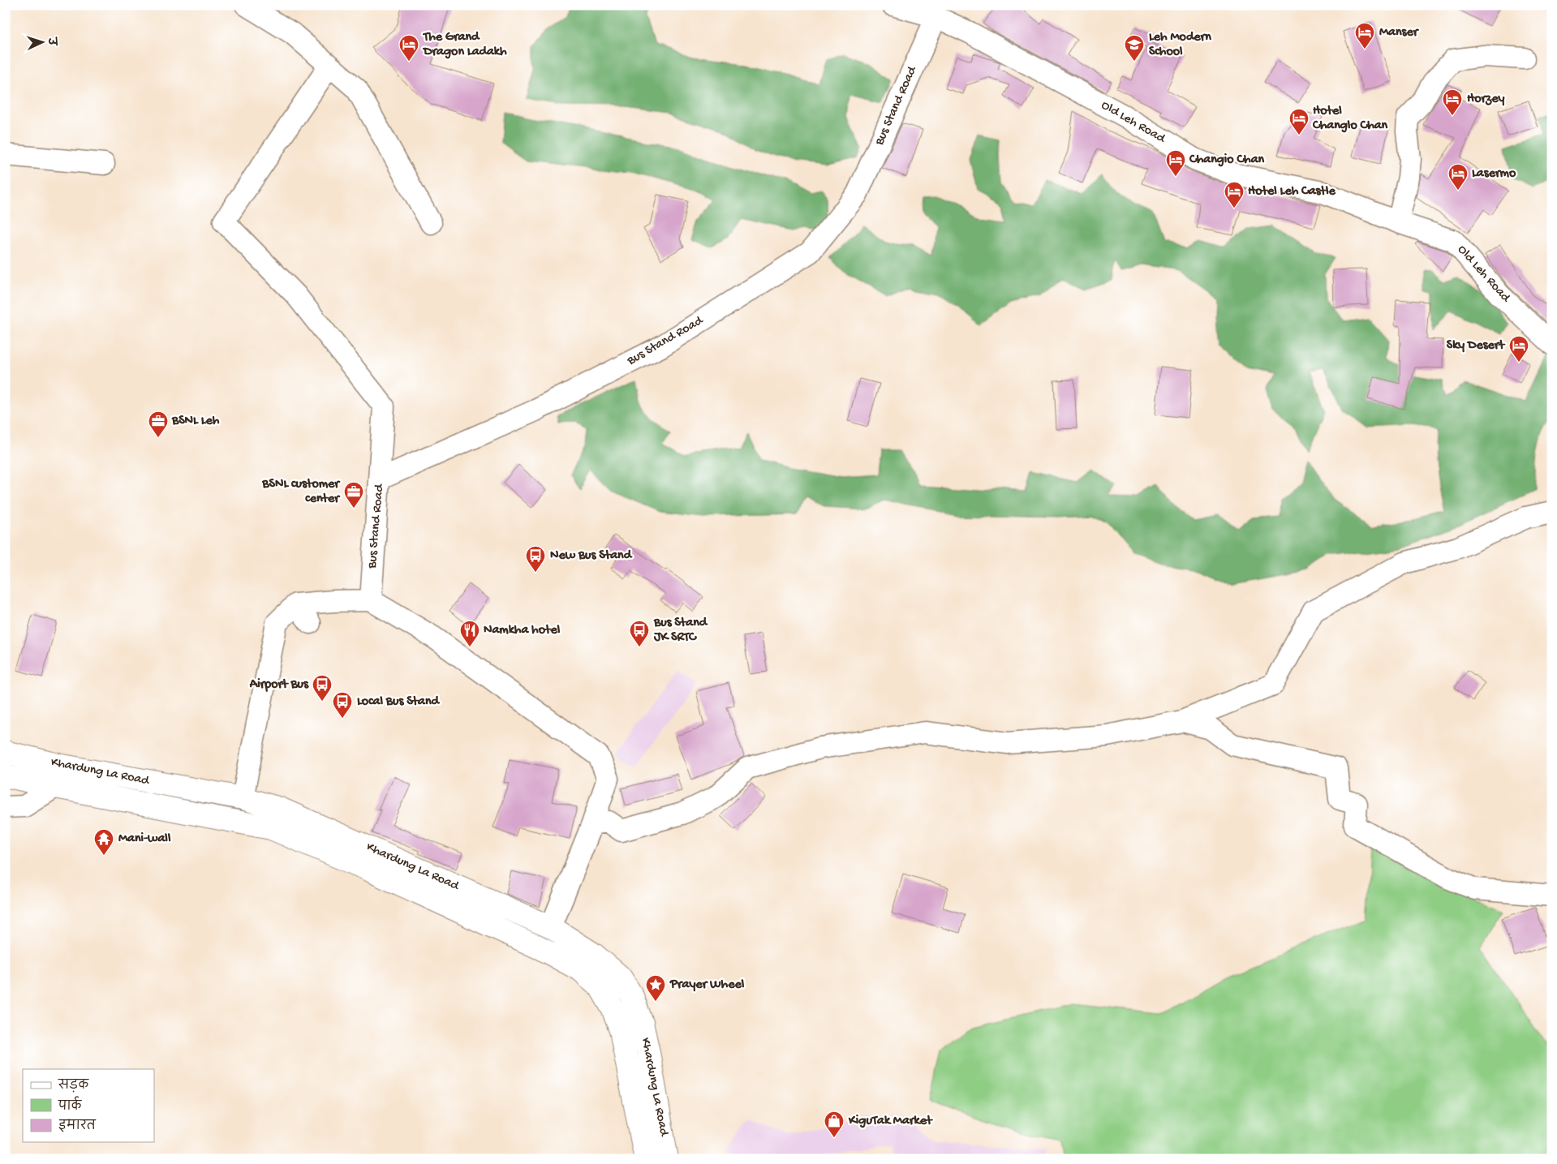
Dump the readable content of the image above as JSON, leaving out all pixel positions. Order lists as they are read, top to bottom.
{
  "streets": {
    "main road": ["Khardung La Road"],
    "street": ["Bus Stand Road", "Old Leh Road"]
  },
  "crossings": [
    ["Bus Stand Road", "Old Leh Road"]
  ],
  "places": {
    "hotel": [
      "Manser",
      "The Grand Dragon Ladakh",
      "Horzey",
      "Hotel Changlo Chan",
      "Changio Chan",
      "Lasermo",
      "Hotel Leh Castle",
      "Sky Desert"
    ],
    "school or university": ["Leh Modern School"],
    "office": ["BSNL Leh", "BSNL customer center"],
    "bus stop": [
      "New Bus Stand",
      "Bus Stand JK SRTC",
      "Airport Bus",
      "Local Bus Stand"
    ],
    "restaurant": ["Namkha hotel"],
    "temple": ["Mani-wall"],
    "place": ["Prayer Wheel"],
    "shop": ["KiguTak Market"]
  },
  "legend": ["सड़क", "पार्क", "इमारत"],
  "north": "right"
}
